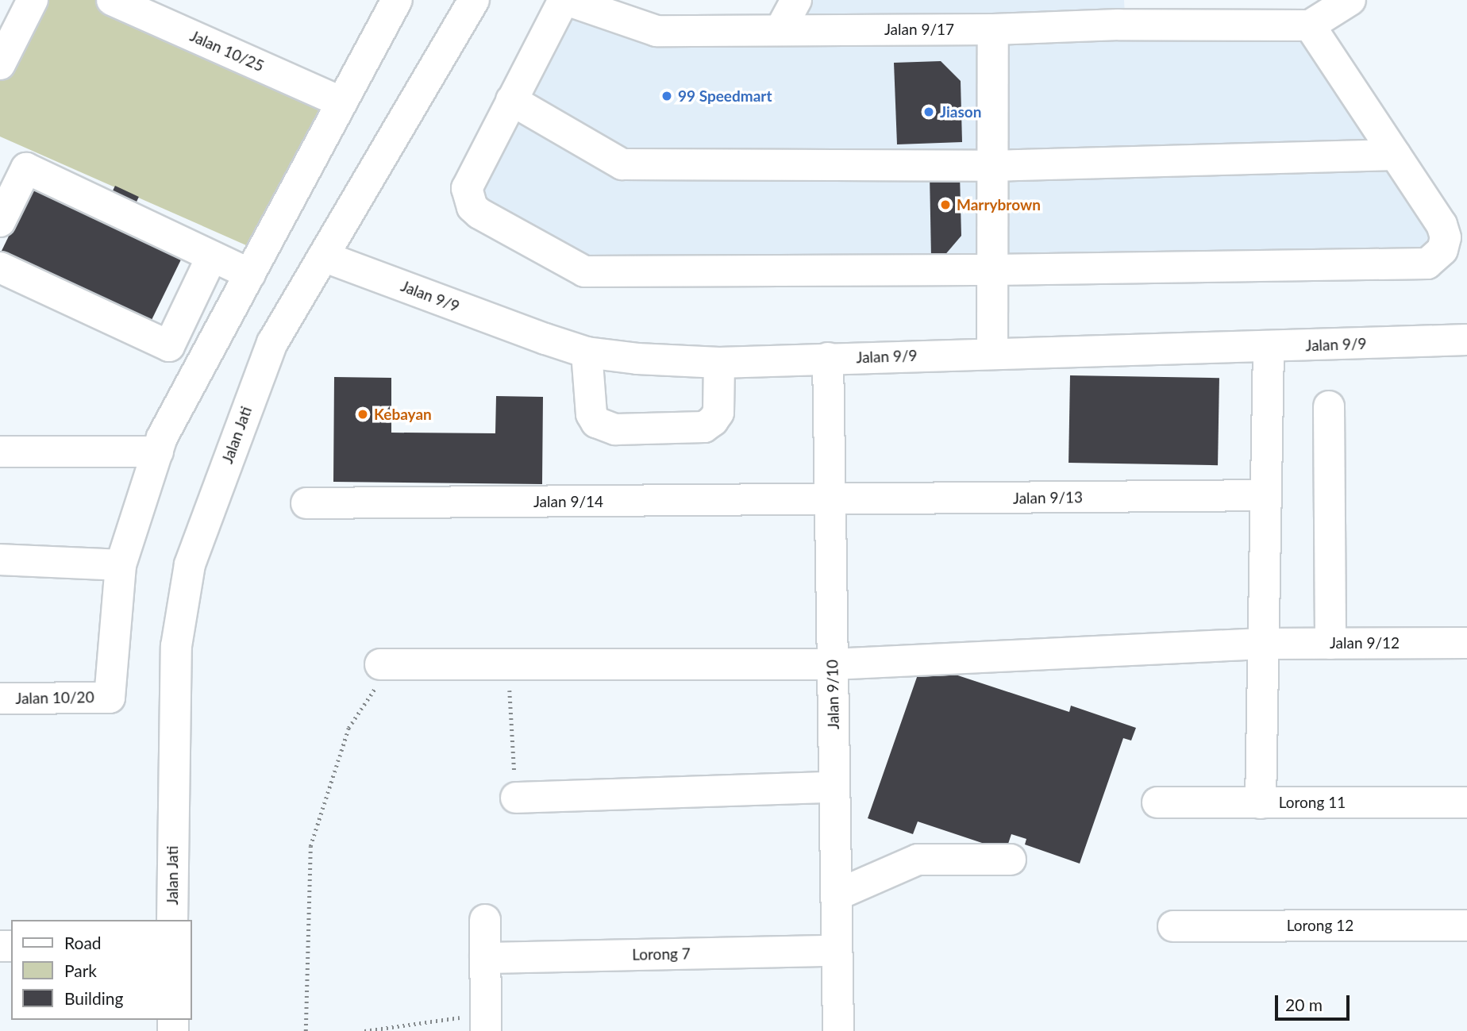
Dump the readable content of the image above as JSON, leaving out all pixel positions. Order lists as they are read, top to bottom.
{
  "streets": {
    "street": [
      "Jalan 9/17",
      "Jalan 10/25",
      "Jalan 9/9",
      "Jalan Jati",
      "Jalan 9/13",
      "Jalan 9/14",
      "Jalan 9/12",
      "Jalan 9/10",
      "Jalan 10/20",
      "Lorong 11",
      "Lorong 12",
      "Lorong 7"
    ]
  },
  "crossings": [
    ["Jalan 9/9", "Jalan Jati"],
    ["Jalan 9/9", "Jalan 9/10"],
    ["Jalan 9/13", "Jalan 9/14"],
    ["Jalan 9/13", "Jalan 9/10"],
    ["Jalan 9/14", "Jalan 9/10"],
    ["Jalan 9/12", "Jalan 9/10"],
    ["Jalan 9/10", "Lorong 7"]
  ],
  "places": [
    "99 Speedmart",
    "Jiason",
    "Marrybrown",
    "Kebayan"
  ],
  "legend": ["Road", "Park", "Building"],
  "scale_bar": "20 m"
}
